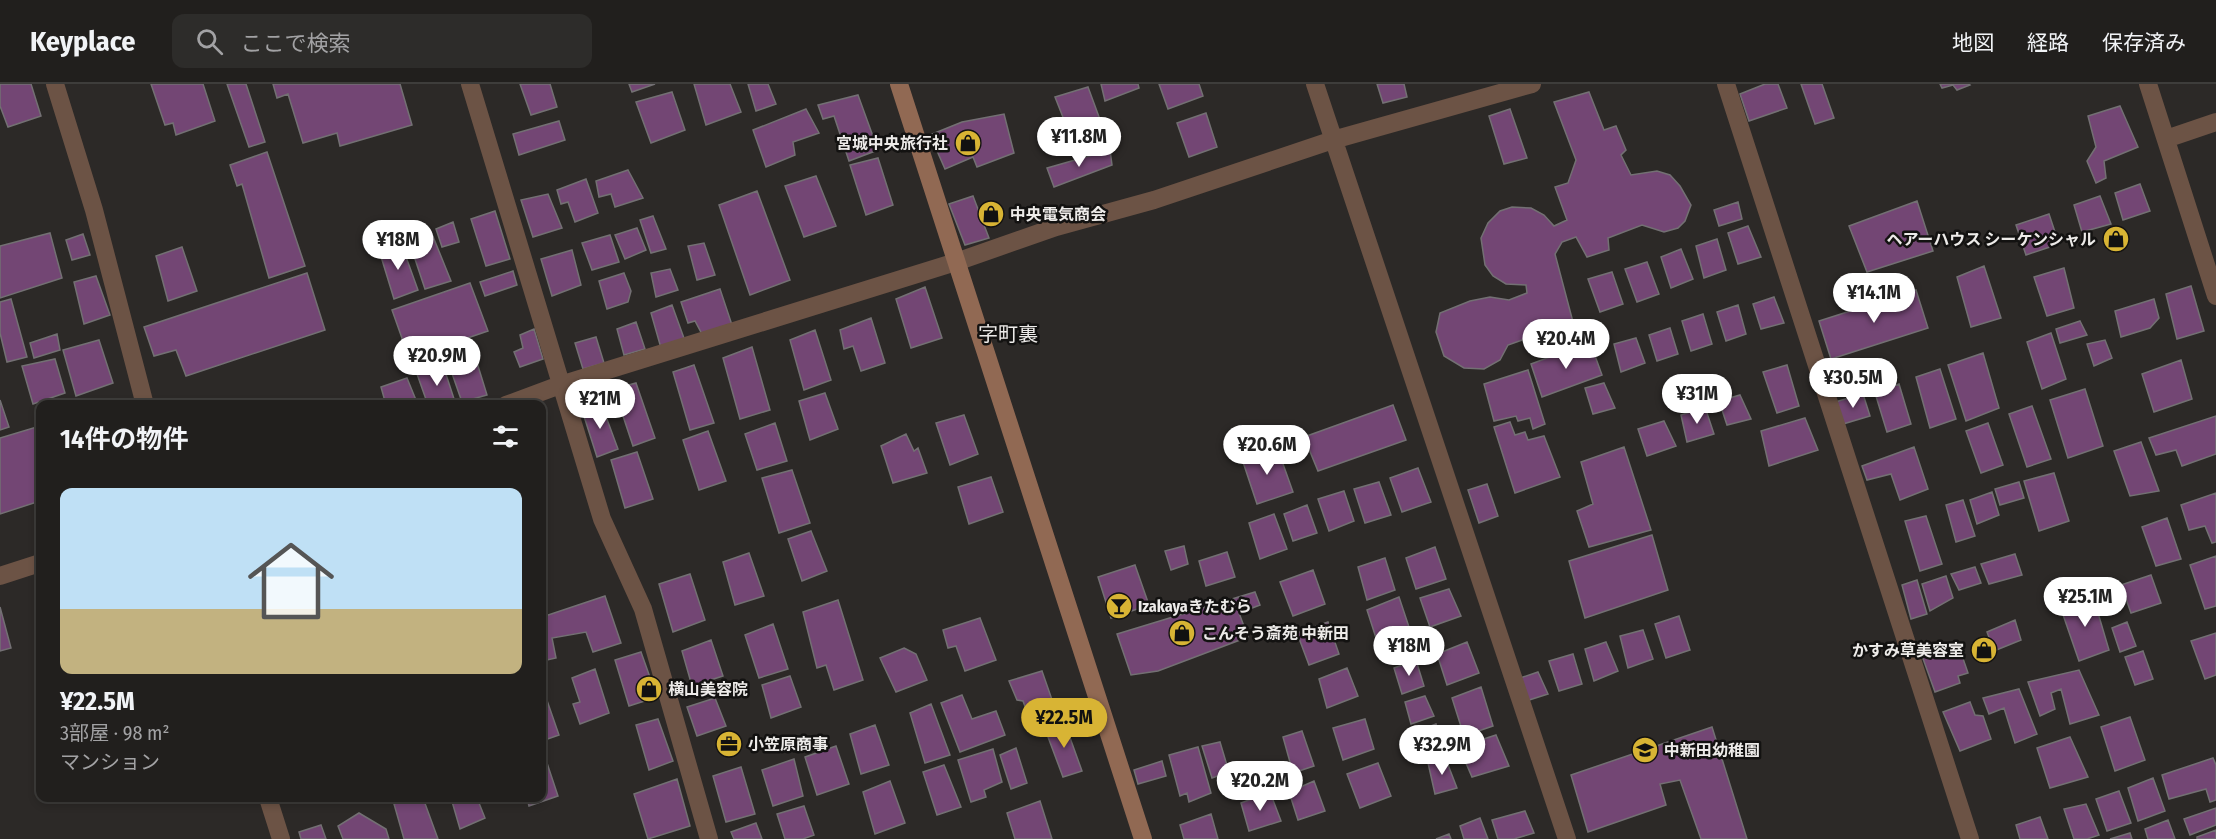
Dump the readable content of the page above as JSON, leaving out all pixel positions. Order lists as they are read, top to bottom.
{
  "districts": ["字町裏"],
  "places": {
    "shop": [
      "宮城中央旅行社",
      "中央電気商会",
      "ヘアーハウス シーケンシャル",
      "こんそう斎苑 中新田",
      "かすみ草美容室",
      "横山美容院"
    ],
    "bar": ["Izakayaきたむら"],
    "office": ["小笠原商事"],
    "school or university": ["中新田幼稚園"]
  },
  "page": {
    "header": "Keyplace",
    "search": "ここで検索",
    "nav": ["地図", "経路", "保存済み"],
    "price": [
      "¥11.8M",
      "¥18M",
      "¥14.1M",
      "¥20.4M",
      "¥20.9M",
      "¥30.5M",
      "¥31M",
      "¥21M",
      "¥20.6M",
      "¥25.1M",
      "¥18M",
      "¥22.5M",
      "¥32.9M",
      "¥20.2M"
    ],
    "heading": "14件の物件",
    "list": [
      {
        "name": "¥22.5M",
        "note": "3部屋 · 98 m² · マンション"
      }
    ]
  }
}
